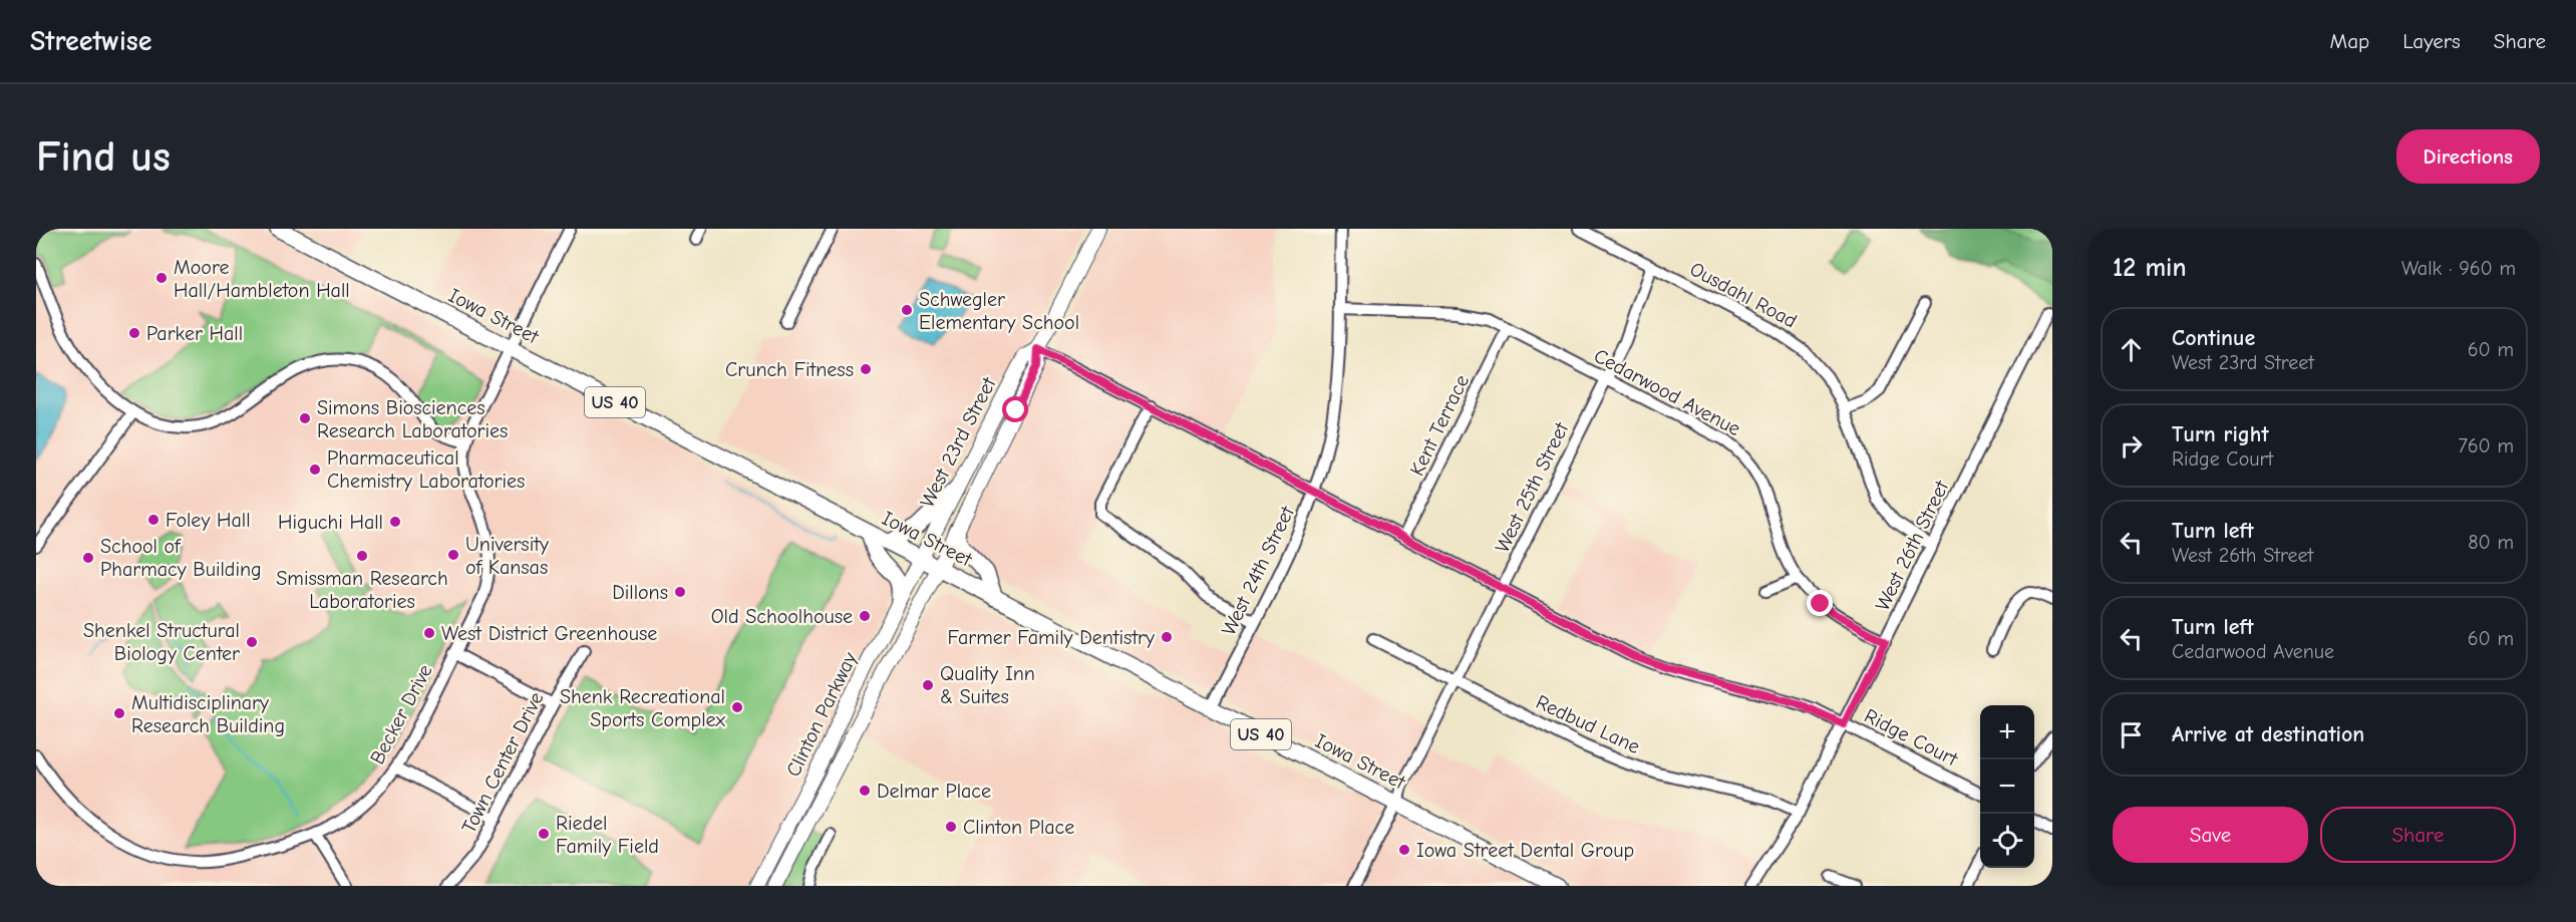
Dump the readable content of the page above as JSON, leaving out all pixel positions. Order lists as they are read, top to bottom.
{
  "streets": {
    "highway": ["Iowa Street", "US 40"],
    "main road": ["West 23rd Street", "Clinton Parkway"],
    "street": [
      "Ousdahl Road",
      "Cedarwood Avenue",
      "Kent Terrace",
      "West 25th Street",
      "West 26th Street",
      "West 24th Street",
      "Becker Drive",
      "Redbud Lane",
      "Ridge Court",
      "Town Center Drive"
    ]
  },
  "crossings": [
    ["Ousdahl Road", "West 25th Street"],
    ["Ousdahl Road", "West 26th Street"],
    ["Iowa Street", "West 23rd Street"],
    ["Iowa Street", "West 25th Street"],
    ["Iowa Street", "West 24th Street"],
    ["Iowa Street", "Becker Drive"],
    ["Iowa Street", "Clinton Parkway"],
    ["Cedarwood Avenue", "Kent Terrace"],
    ["Cedarwood Avenue", "West 25th Street"],
    ["Cedarwood Avenue", "West 26th Street"],
    ["Cedarwood Avenue", "West 24th Street"],
    ["Kent Terrace", "Ridge Court"],
    ["West 23rd Street", "Clinton Parkway"],
    ["West 23rd Street", "Ridge Court"],
    ["West 25th Street", "Redbud Lane"],
    ["West 25th Street", "Ridge Court"],
    ["West 26th Street", "Redbud Lane"],
    ["West 26th Street", "Ridge Court"],
    ["West 24th Street", "Ridge Court"]
  ],
  "places": [
    "Moore Hall/Hambleton Hall",
    "Schwegler Elementary School",
    "Parker Hall",
    "Crunch Fitness",
    "Simons Biosciences Research Laboratories",
    "Pharmaceutical Chemistry Laboratories",
    "Foley Hall",
    "Higuchi Hall",
    "University of Kansas",
    "Smissman Research Laboratories",
    "School of Pharmacy Building",
    "Dillons",
    "Old Schoolhouse",
    "West District Greenhouse",
    "Farmer Family Dentistry",
    "Shenkel Structural Biology Center",
    "Quality Inn & Suites",
    "Shenk Recreational Sports Complex",
    "Multidisciplinary Research Building",
    "Delmar Place",
    "Clinton Place",
    "Riedel Family Field",
    "Iowa Street Dental Group"
  ],
  "page": {
    "header": "Streetwise",
    "nav": ["Map", "Layers", "Share"],
    "buttons": [
      "Directions",
      ["Save", "Share"]
    ],
    "title": "Find us",
    "heading": ["12 min", "Walk · 960 m"],
    "list": [
      ["Continue", "West 23rd Street", "60 m"],
      ["Turn right", "Ridge Court", "760 m"],
      ["Turn left", "West 26th Street", "80 m"],
      ["Turn left", "Cedarwood Avenue", "60 m"],
      "Arrive at destination"
    ],
    "map_buttons": ["+", "−"]
  }
}
